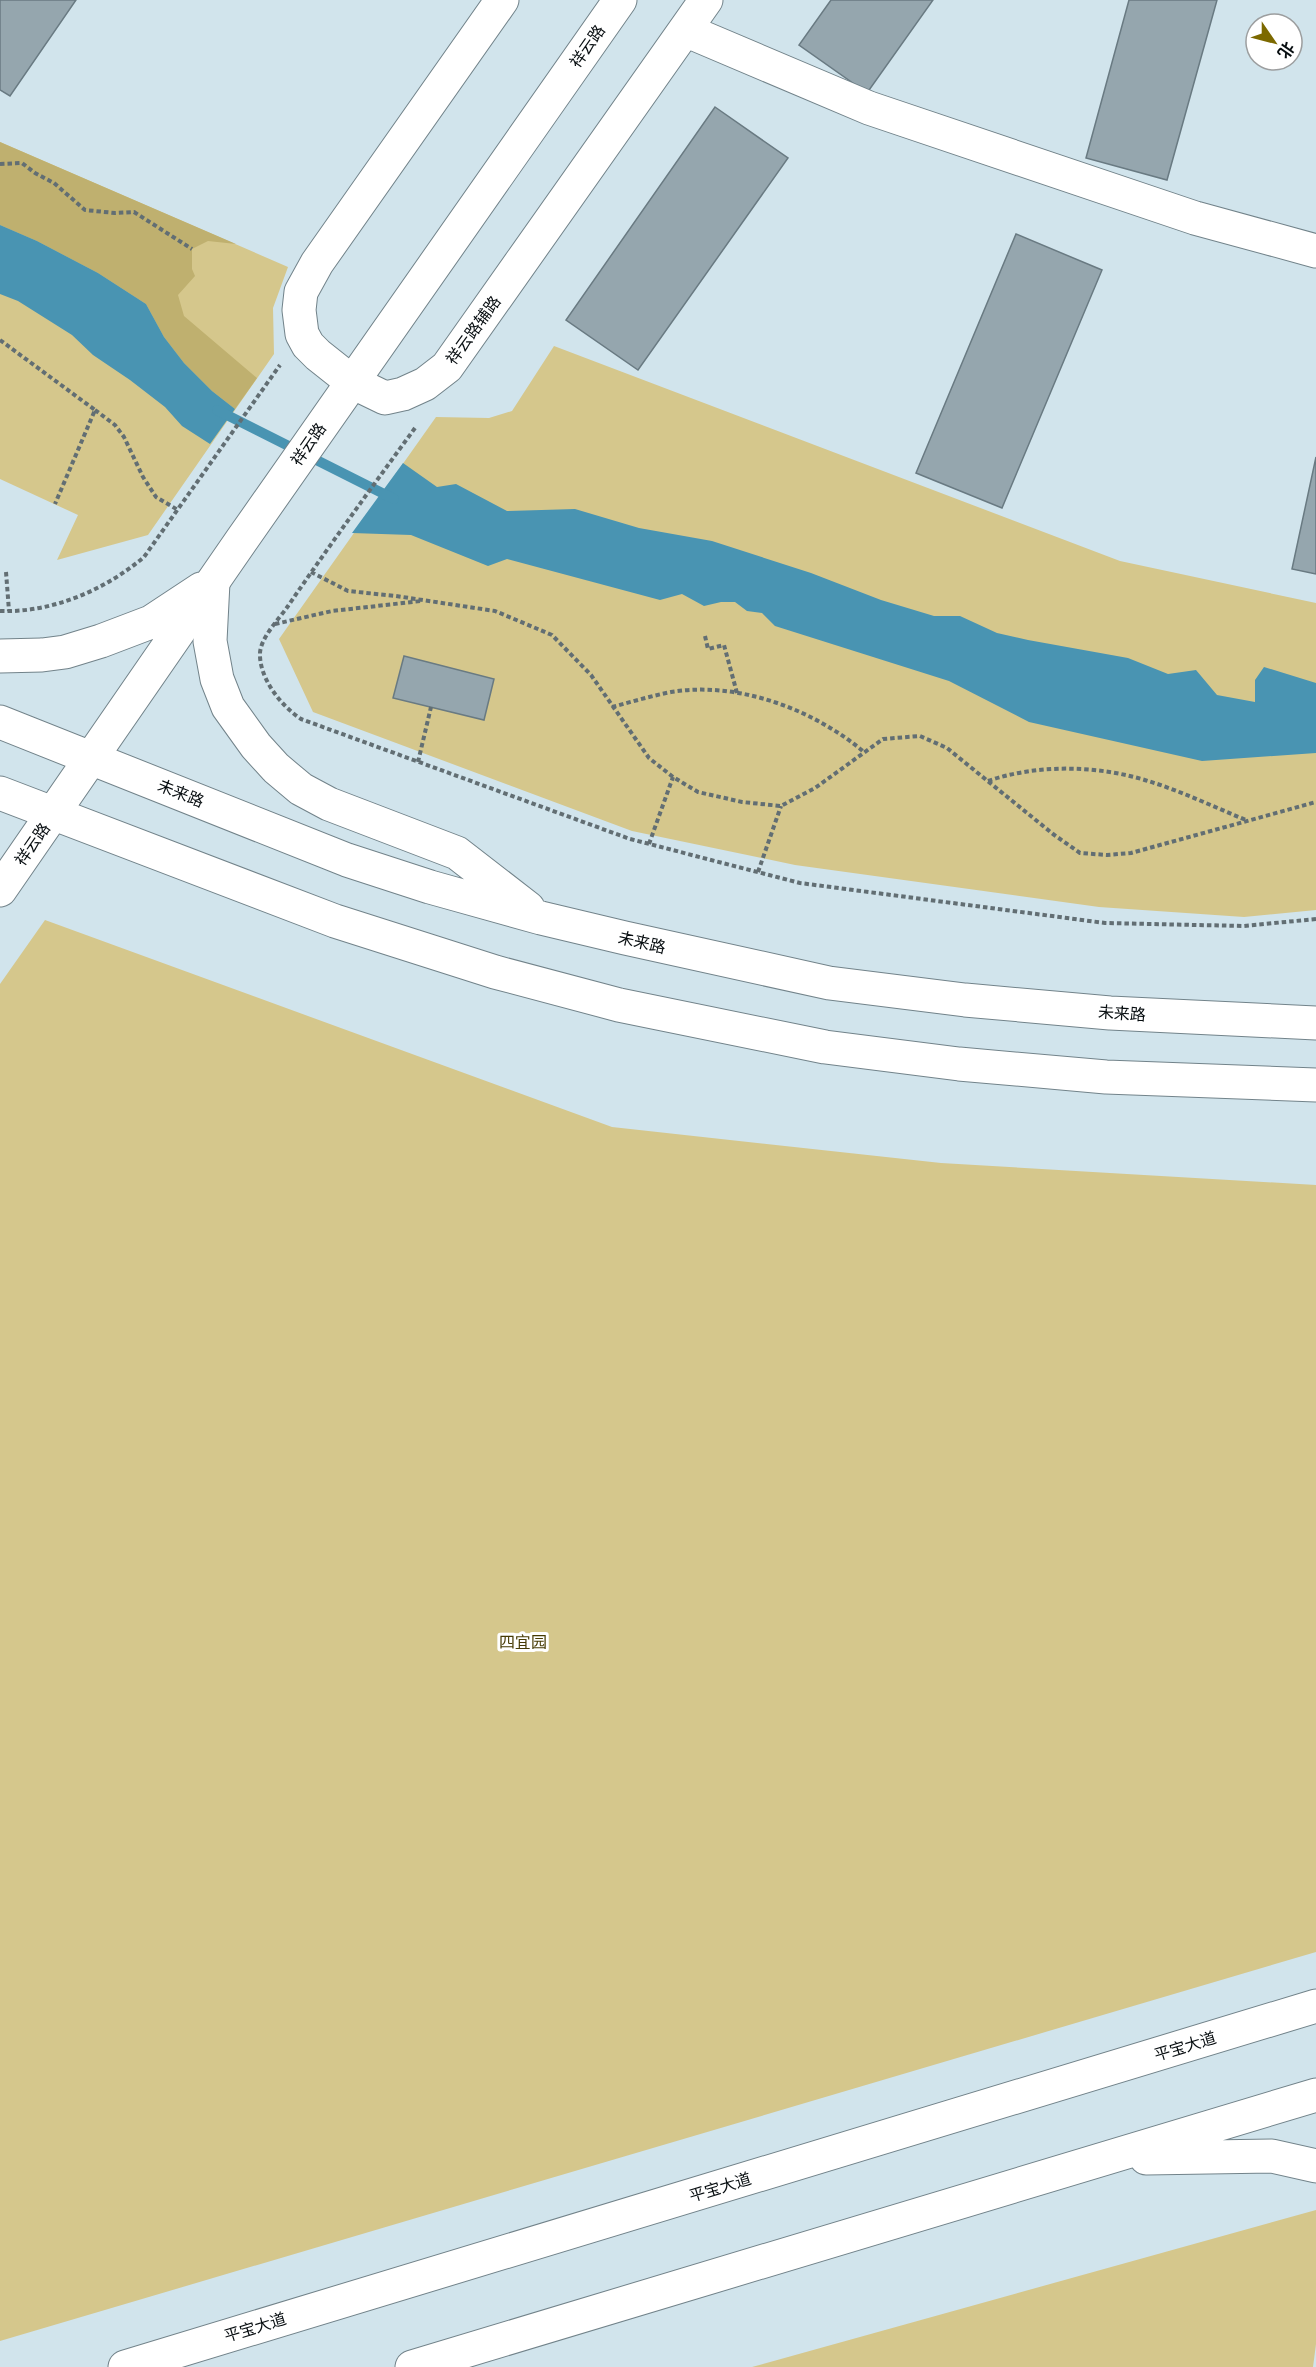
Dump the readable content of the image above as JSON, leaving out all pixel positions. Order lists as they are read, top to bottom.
{
  "streets": {
    "main road": [
      "祥云路",
      "祥云路辅路",
      "未来路",
      "平宝大道"
    ]
  },
  "crossings": [
    ["祥云路", "祥云路辅路"],
    ["祥云路", "未来路"]
  ],
  "parks": ["四宜园"],
  "north": "bottom right"
}
